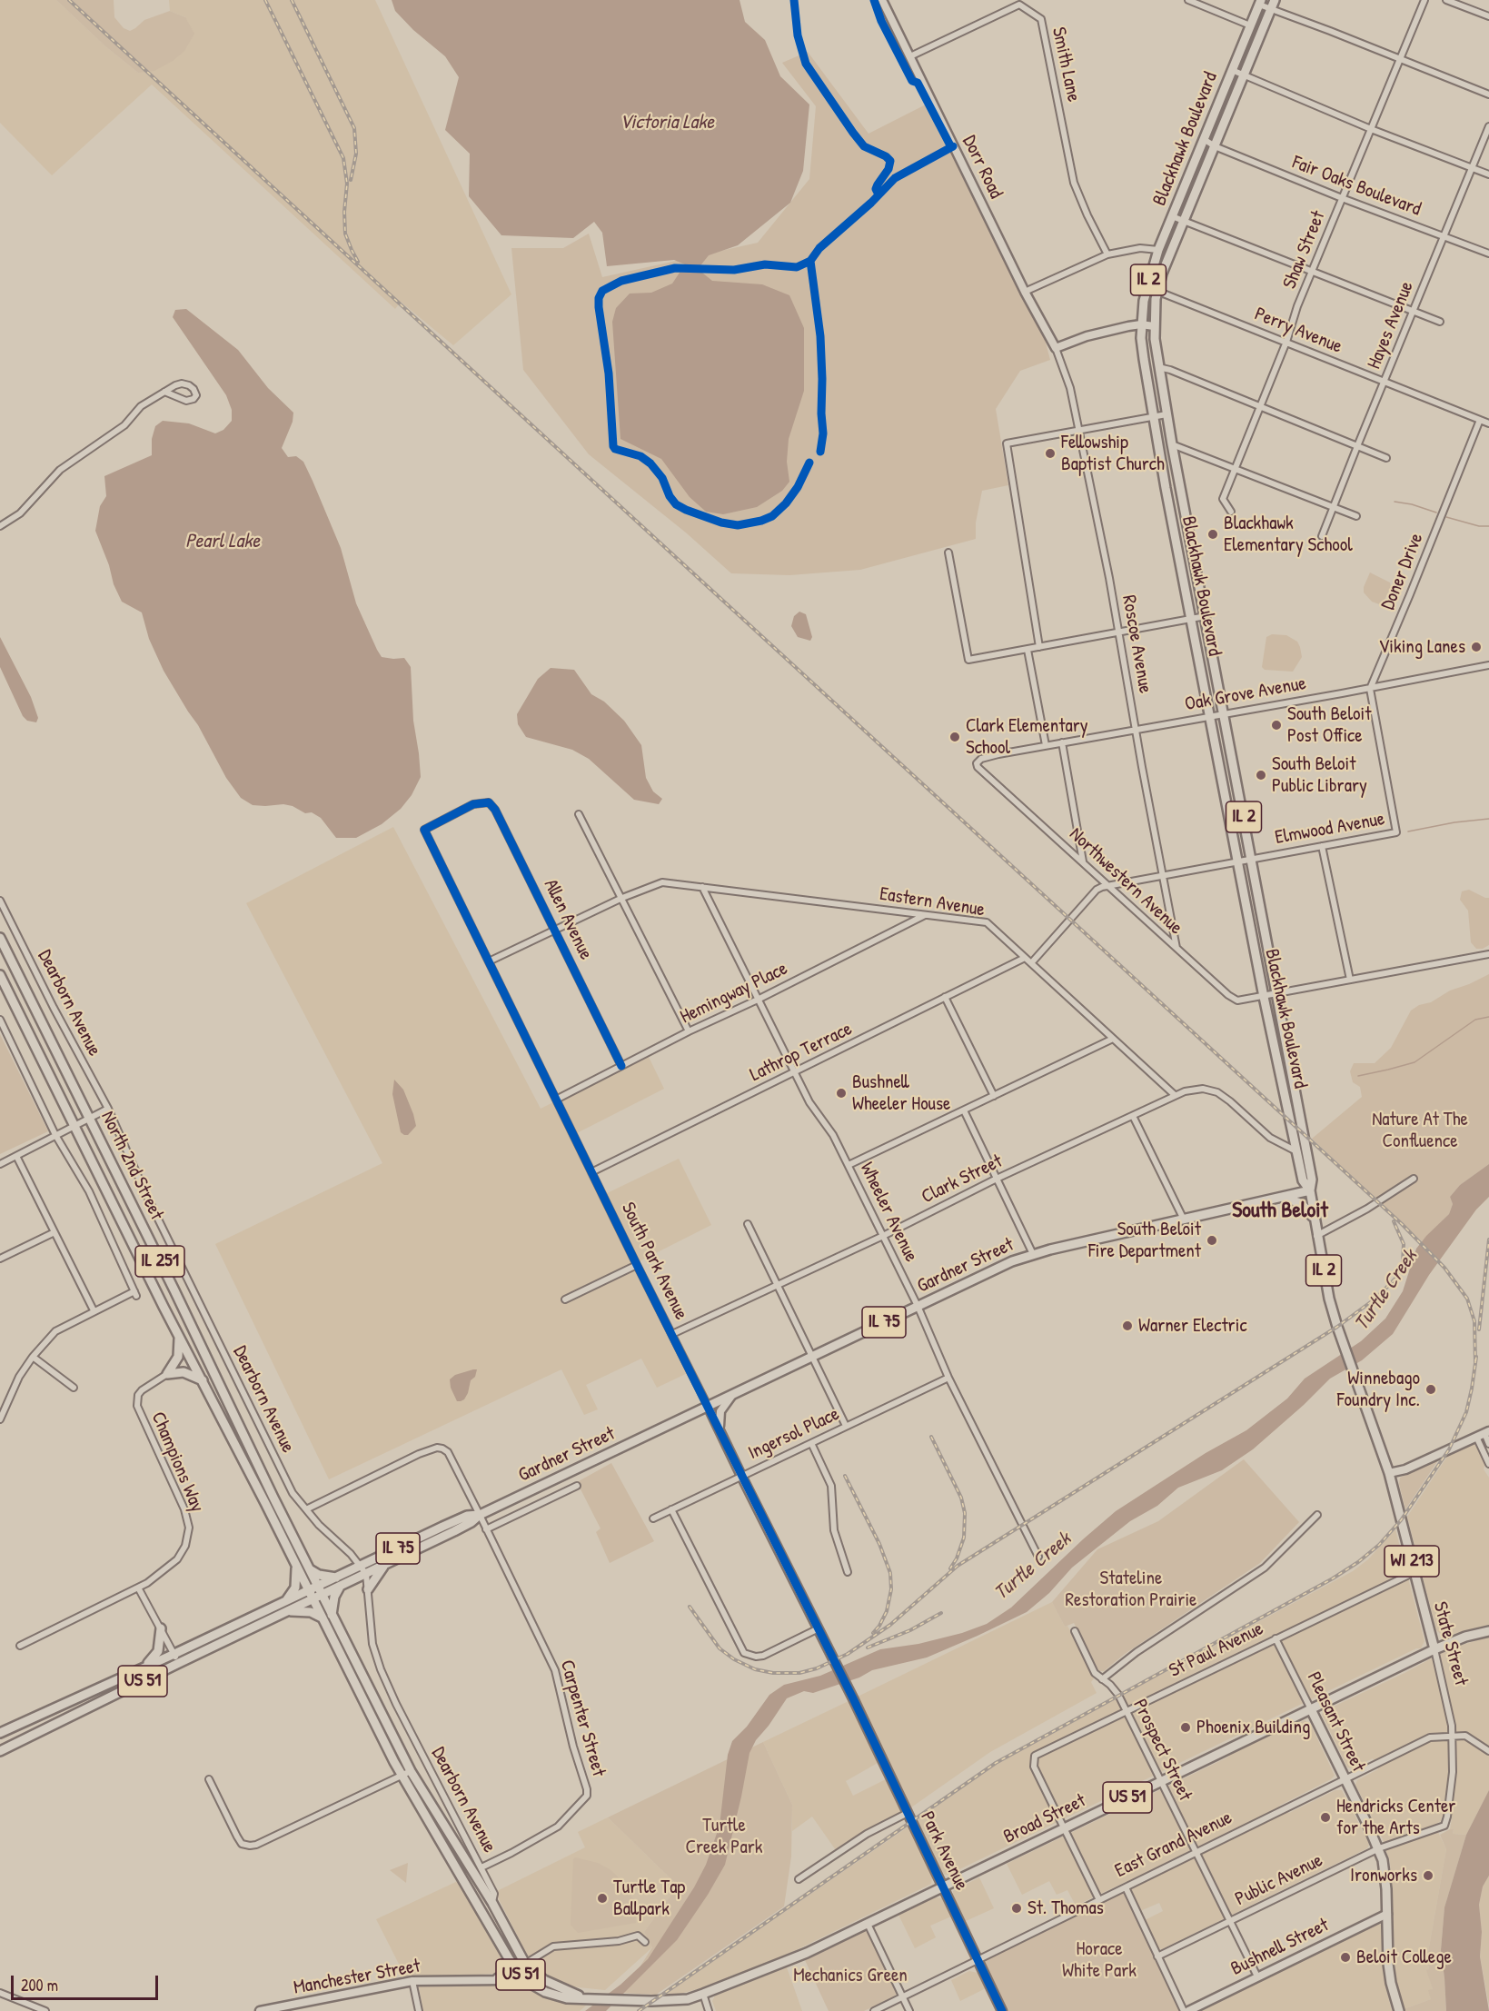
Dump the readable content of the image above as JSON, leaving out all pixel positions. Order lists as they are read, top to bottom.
{
  "streets": {
    "main road": [
      "Blackhawk Boulevard",
      "IL 2",
      "North 2nd Street",
      "IL 251",
      "Gardner Street",
      "IL 75",
      "WI 213",
      "State Street",
      "US 51",
      "Pleasant Street",
      "Broad Street"
    ],
    "street": [
      "Smith Lane",
      "Dorr Road",
      "Fair Oaks Boulevard",
      "Shaw Street",
      "Hayes Avenue",
      "Perry Avenue",
      "Doner Drive",
      "Roscoe Avenue",
      "Oak Grove Avenue",
      "Elmwood Avenue",
      "Northwestern Avenue",
      "Eastern Avenue",
      "Allen Avenue",
      "Hemingway Place",
      "Dearborn Avenue",
      "Lathrop Terrace",
      "Clark Street",
      "Wheeler Avenue",
      "South Park Avenue",
      "Ingersol Place",
      "Champions Way",
      "St Paul Avenue",
      "Carpenter Street",
      "Prospect Street",
      "East Grand Avenue",
      "Park Avenue",
      "Public Avenue",
      "Bushnell Street",
      "Manchester Street"
    ]
  },
  "crossings": [
    ["Smith Lane", "Dorr Road"],
    ["Blackhawk Boulevard", "Fair Oaks Boulevard"],
    ["Blackhawk Boulevard", "Perry Avenue"],
    ["Blackhawk Boulevard", "Oak Grove Avenue"],
    ["Blackhawk Boulevard", "Elmwood Avenue"],
    ["Blackhawk Boulevard", "Northwestern Avenue"],
    ["Blackhawk Boulevard", "Clark Street"],
    ["Blackhawk Boulevard", "Gardner Street"],
    ["Blackhawk Boulevard", "State Street"],
    ["Dorr Road", "Roscoe Avenue"],
    ["Fair Oaks Boulevard", "Shaw Street"],
    ["Fair Oaks Boulevard", "Hayes Avenue"],
    ["Shaw Street", "Perry Avenue"],
    ["Hayes Avenue", "Perry Avenue"],
    ["Perry Avenue", "Doner Drive"],
    ["Doner Drive", "Oak Grove Avenue"],
    ["Doner Drive", "Elmwood Avenue"],
    ["Roscoe Avenue", "Oak Grove Avenue"],
    ["Roscoe Avenue", "Elmwood Avenue"],
    ["Roscoe Avenue", "Northwestern Avenue"],
    ["Oak Grove Avenue", "Elmwood Avenue"],
    ["Oak Grove Avenue", "Northwestern Avenue"],
    ["Elmwood Avenue", "Northwestern Avenue"],
    ["Eastern Avenue", "Allen Avenue"],
    ["Eastern Avenue", "Hemingway Place"],
    ["Eastern Avenue", "Lathrop Terrace"],
    ["Eastern Avenue", "Clark Street"],
    ["Eastern Avenue", "Wheeler Avenue"],
    ["Eastern Avenue", "South Park Avenue"],
    ["Allen Avenue", "Hemingway Place"],
    ["Allen Avenue", "South Park Avenue"],
    ["Hemingway Place", "Wheeler Avenue"],
    ["Hemingway Place", "South Park Avenue"],
    ["Dearborn Avenue", "Gardner Street"],
    ["Dearborn Avenue", "US 51"],
    ["Dearborn Avenue", "Carpenter Street"],
    ["Lathrop Terrace", "Wheeler Avenue"],
    ["Lathrop Terrace", "South Park Avenue"],
    ["North 2nd Street", "IL 251"],
    ["North 2nd Street", "Gardner Street"],
    ["North 2nd Street", "US 51"],
    ["Clark Street", "Wheeler Avenue"],
    ["Clark Street", "South Park Avenue"],
    ["Wheeler Avenue", "Gardner Street"],
    ["Wheeler Avenue", "Ingersol Place"],
    ["IL 251", "Gardner Street"],
    ["IL 251", "US 51"],
    ["South Park Avenue", "Gardner Street"],
    ["South Park Avenue", "Ingersol Place"],
    ["South Park Avenue", "Park Avenue"],
    ["Gardner Street", "US 51"],
    ["Gardner Street", "Carpenter Street"],
    ["State Street", "St Paul Avenue"],
    ["State Street", "Broad Street"],
    ["State Street", "East Grand Avenue"],
    ["State Street", "Public Avenue"],
    ["St Paul Avenue", "Pleasant Street"],
    ["St Paul Avenue", "Prospect Street"],
    ["St Paul Avenue", "Broad Street"],
    ["US 51", "Broad Street"],
    ["US 51", "Manchester Street"],
    ["Pleasant Street", "Broad Street"],
    ["Pleasant Street", "East Grand Avenue"],
    ["Pleasant Street", "Public Avenue"],
    ["Pleasant Street", "Bushnell Street"],
    ["Prospect Street", "Broad Street"],
    ["Prospect Street", "East Grand Avenue"],
    ["Prospect Street", "Public Avenue"],
    ["Prospect Street", "Bushnell Street"],
    ["Broad Street", "Park Avenue"],
    ["East Grand Avenue", "Park Avenue"]
  ],
  "districts": ["South Beloit"],
  "water": ["Victoria Lake", "Pearl Lake", "Turtle Creek"],
  "parks": [
    "Nature At The Confluence",
    "Stateline Restoration Prairie",
    "Turtle Creek Park",
    "Horace White Park",
    "Mechanics Green"
  ],
  "places": [
    "Fellowship Baptist Church",
    "Blackhawk Elementary School",
    "Viking Lanes",
    "South Beloit Post Office",
    "Clark Elementary School",
    "South Beloit Public Library",
    "Bushnell Wheeler House",
    "South Beloit Fire Department",
    "Warner Electric",
    "Winnebago Foundry Inc.",
    "Phoenix Building",
    "Hendricks Center for the Arts",
    "Ironworks",
    "Turtle Tap Ballpark",
    "St. Thomas",
    "Beloit College"
  ],
  "scale_bar": "200 m"
}
